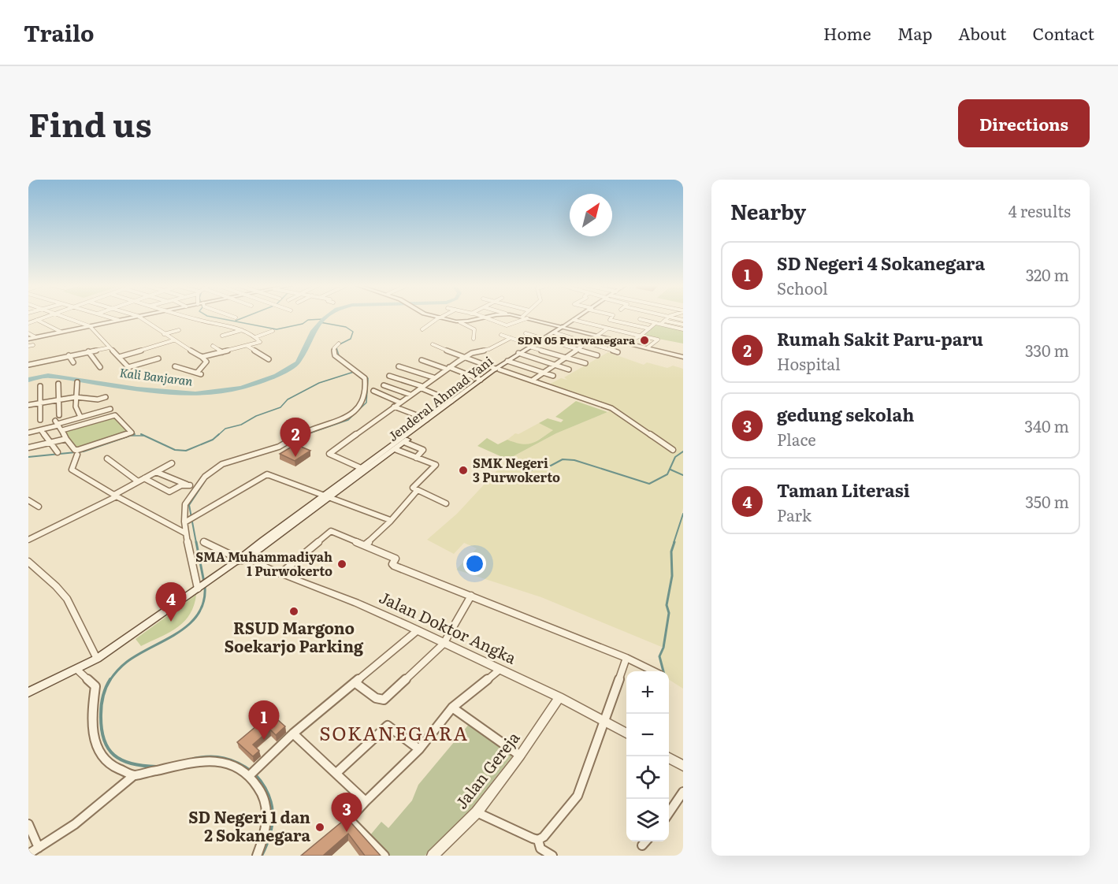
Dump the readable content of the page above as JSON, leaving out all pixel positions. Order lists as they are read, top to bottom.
{
  "streets": {
    "main road": ["Jenderal Ahmad Yani"],
    "street": ["Jalan Doktor Angka", "Jalan Gereja"]
  },
  "crossings": [
    ["Jenderal Ahmad Yani", "Jalan Doktor Angka"],
    ["Jalan Doktor Angka", "Jalan Gereja"]
  ],
  "districts": ["SOKANEGARA"],
  "water": ["Kali Banjaran"],
  "places": [
    "SDN 05 Purwanegara",
    "SMK Negeri 3 Purwokerto",
    "SMA Muhammadiyah 1 Purwokerto",
    "RSUD Margono Soekarjo Parking",
    "SD Negeri 1 dan 2 Sokanegara"
  ],
  "north": "top right",
  "page": {
    "header": "Trailo",
    "nav": [
      "Home",
      "Map",
      "About",
      "Contact"
    ],
    "title": "Find us",
    "buttons": "Directions",
    "heading": ["Nearby", "4 results"],
    "list": [
      {
        "mark": "1",
        "name": "SD Negeri 4 Sokanegara",
        "note": "School",
        "value": "320 m"
      },
      {
        "mark": "2",
        "name": "Rumah Sakit Paru-paru",
        "note": "Hospital",
        "value": "330 m"
      },
      {
        "mark": "3",
        "name": "gedung sekolah",
        "note": "Place",
        "value": "340 m"
      },
      {
        "mark": "4",
        "name": "Taman Literasi",
        "note": "Park",
        "value": "350 m"
      }
    ],
    "pins": [
      "2",
      "4",
      "1",
      "3"
    ],
    "map_buttons": ["+", "−"]
  }
}
